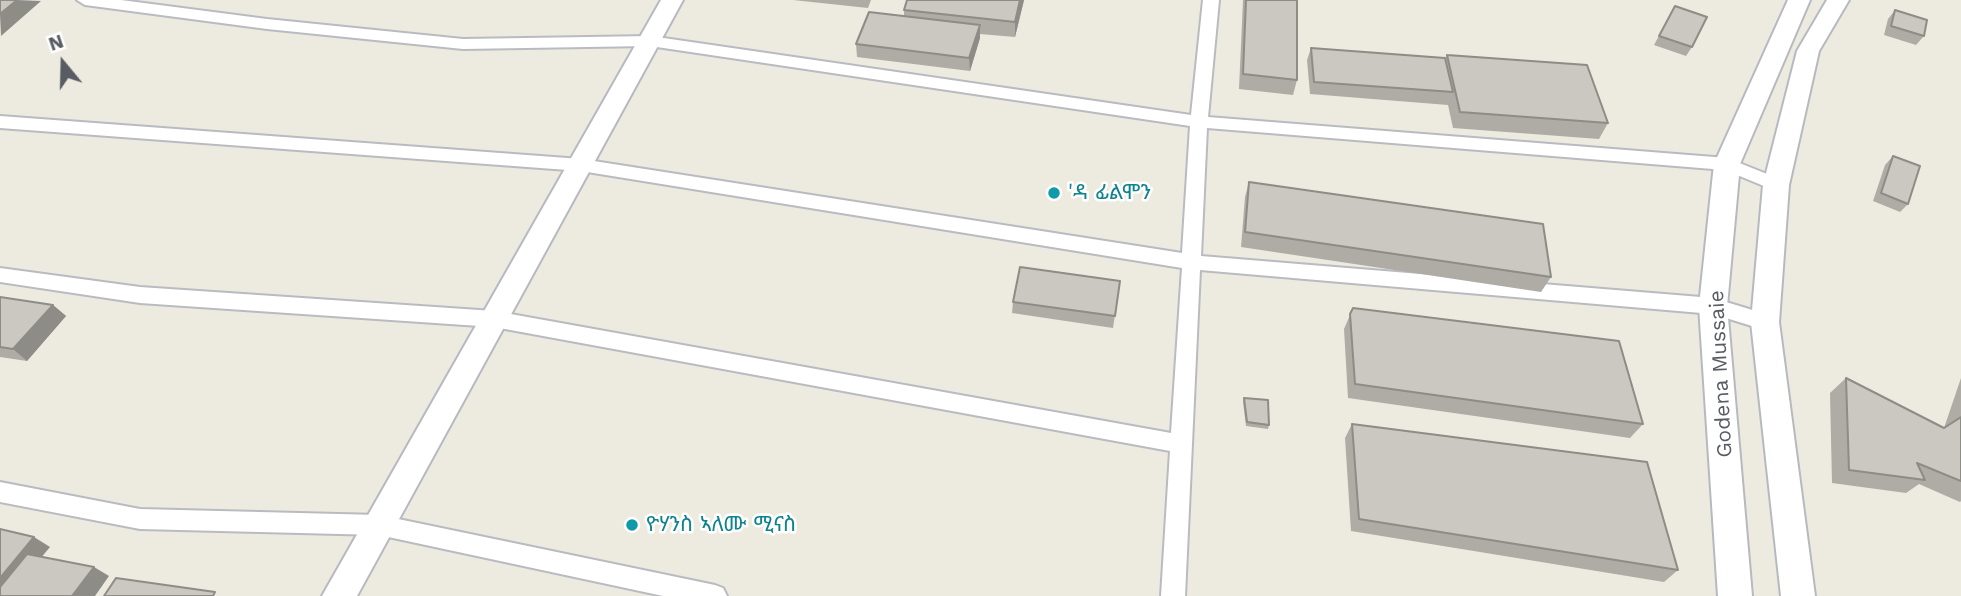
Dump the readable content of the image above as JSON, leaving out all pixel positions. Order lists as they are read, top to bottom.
{
  "streets": {
    "street": ["Godena Mussaie"]
  },
  "places": ["'ዳ ፊልሞን", "ዮሃንስ ኣለሙ ሚናስ"],
  "north": "top"
}
